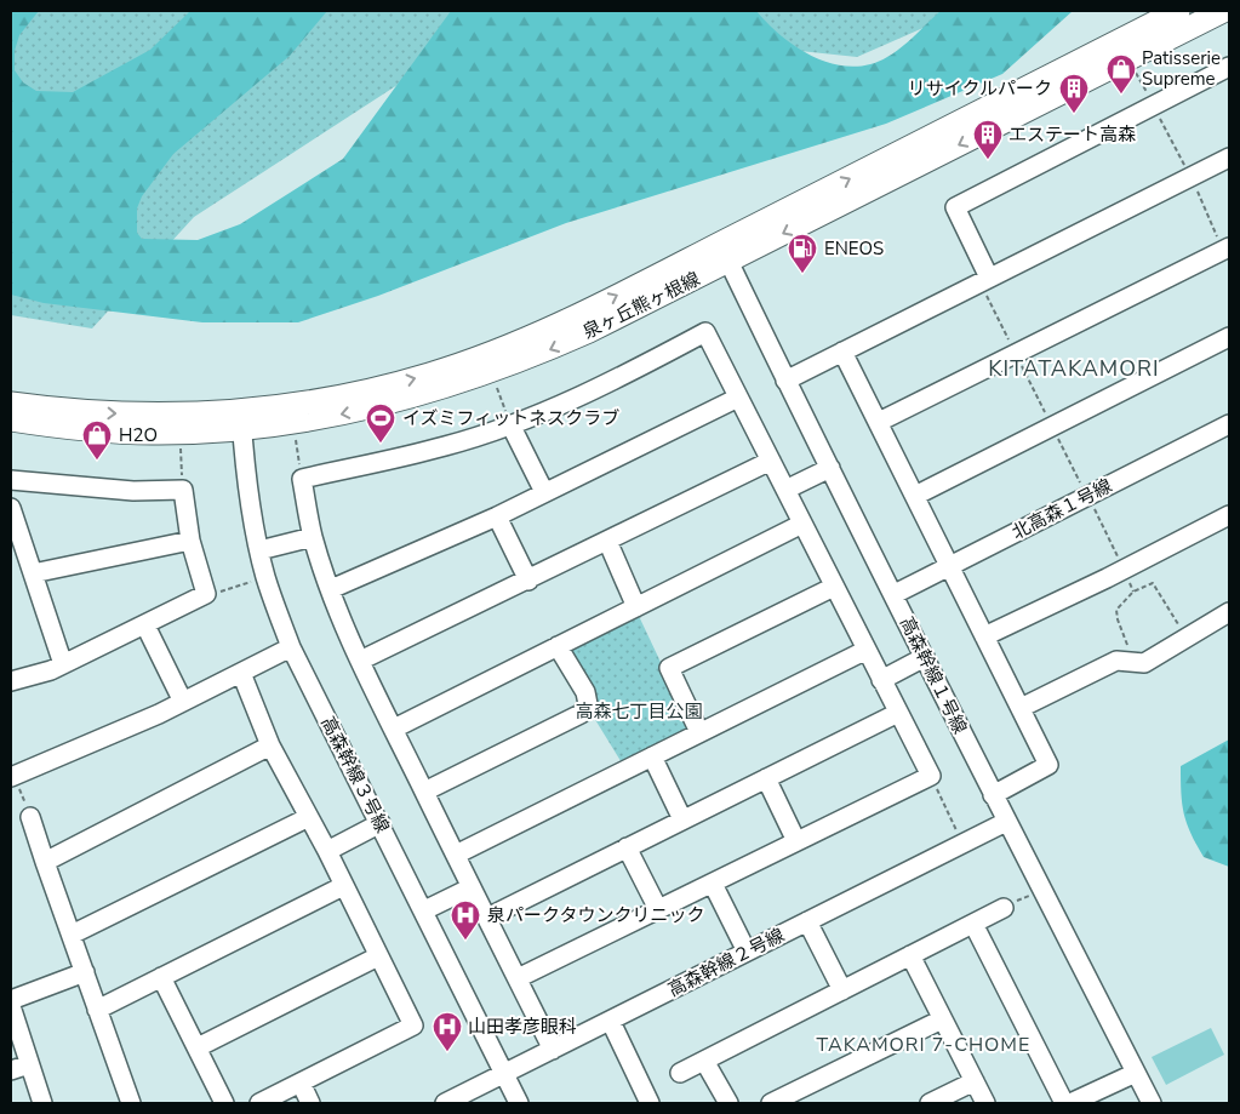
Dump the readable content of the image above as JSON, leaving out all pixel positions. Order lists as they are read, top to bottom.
{
  "streets": {
    "main road": ["泉ヶ丘熊ヶ根線"],
    "street": [
      "北高森１号線",
      "高森幹線１号線",
      "高森幹線３号線",
      "高森幹線２号線"
    ]
  },
  "crossings": [
    ["泉ヶ丘熊ヶ根線", "高森幹線１号線"],
    ["泉ヶ丘熊ヶ根線", "高森幹線３号線"],
    ["北高森１号線", "高森幹線１号線"],
    ["高森幹線１号線", "高森幹線２号線"],
    ["高森幹線３号線", "高森幹線２号線"]
  ],
  "districts": ["KITATAKAMORI", "TAKAMORI 7-CHOME"],
  "parks": ["高森七丁目公園"],
  "places": {
    "shop": ["Patisserie Supreme", "H2O"],
    "building": ["リサイクルパーク", "エステート高森"],
    "fuel station": ["ENEOS"],
    "sports": ["イズミフィットネスクラブ"],
    "hospital": ["泉パークタウンクリニック", "山田孝彦眼科"]
  }
}
